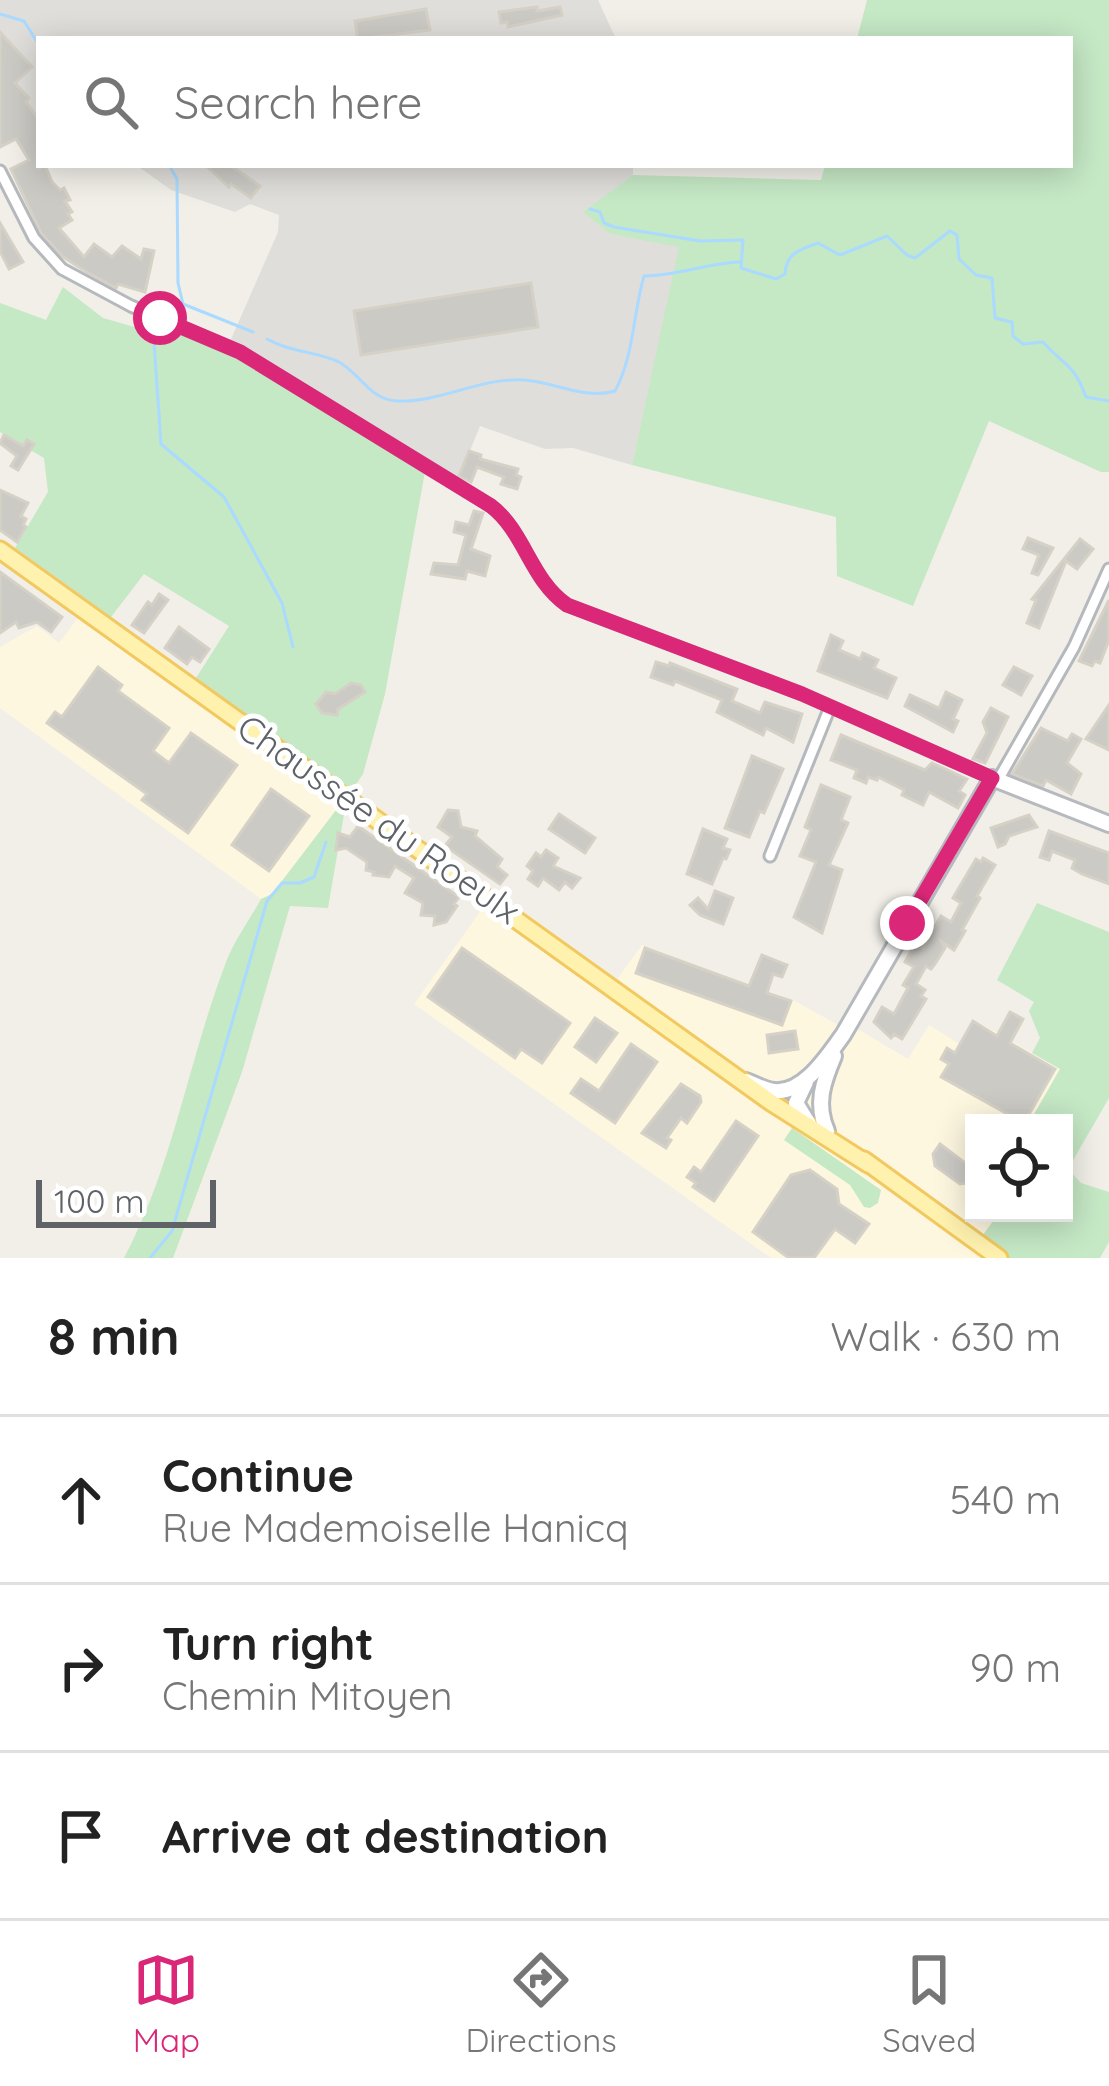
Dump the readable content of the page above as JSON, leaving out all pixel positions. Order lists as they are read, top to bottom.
{
  "streets": {
    "main road": ["Chaussée du Roeulx"]
  },
  "scale_bar": "100 m",
  "page": {
    "search": "Search here",
    "scale": "100 m",
    "heading": ["8 min", "Walk · 630 m"],
    "list": [
      ["Continue", "Rue Mademoiselle Hanicq", "540 m"],
      ["Turn right", "Chemin Mitoyen", "90 m"],
      "Arrive at destination"
    ],
    "nav": ["Map", "Directions", "Saved"]
  }
}
